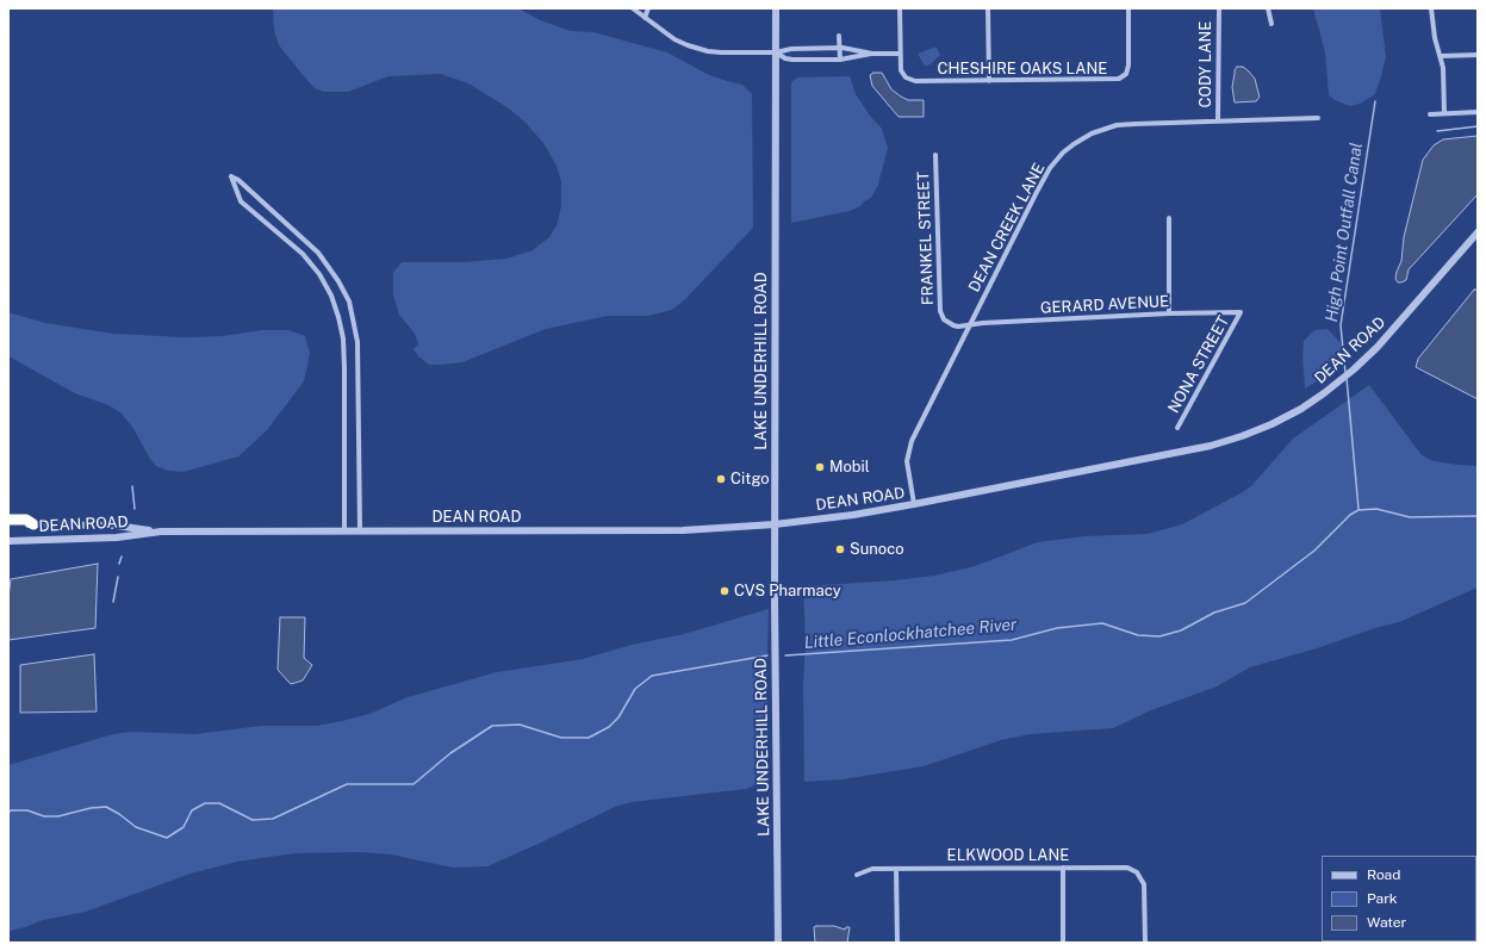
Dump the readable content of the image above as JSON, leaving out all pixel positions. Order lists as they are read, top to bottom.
{
  "streets": {
    "street": [
      "CODY LANE",
      "CHESHIRE OAKS LANE",
      "DEAN CREEK LANE",
      "FRANKEL STREET",
      "GERARD AVENUE",
      "DEAN ROAD",
      "LAKE UNDERHILL ROAD",
      "NONA STREET",
      "ELKWOOD LANE"
    ]
  },
  "crossings": [
    ["CODY LANE", "DEAN CREEK LANE"],
    ["DEAN CREEK LANE", "FRANKEL STREET"],
    ["DEAN CREEK LANE", "GERARD AVENUE"],
    ["DEAN CREEK LANE", "DEAN ROAD"],
    ["FRANKEL STREET", "GERARD AVENUE"],
    ["GERARD AVENUE", "NONA STREET"],
    ["DEAN ROAD", "LAKE UNDERHILL ROAD"]
  ],
  "water": ["High Point Outfall Canal", "Little Econlockhatchee River"],
  "places": [
    "Mobil",
    "Citgo",
    "Sunoco",
    "CVS Pharmacy"
  ],
  "legend": ["Road", "Park", "Water"]
}
